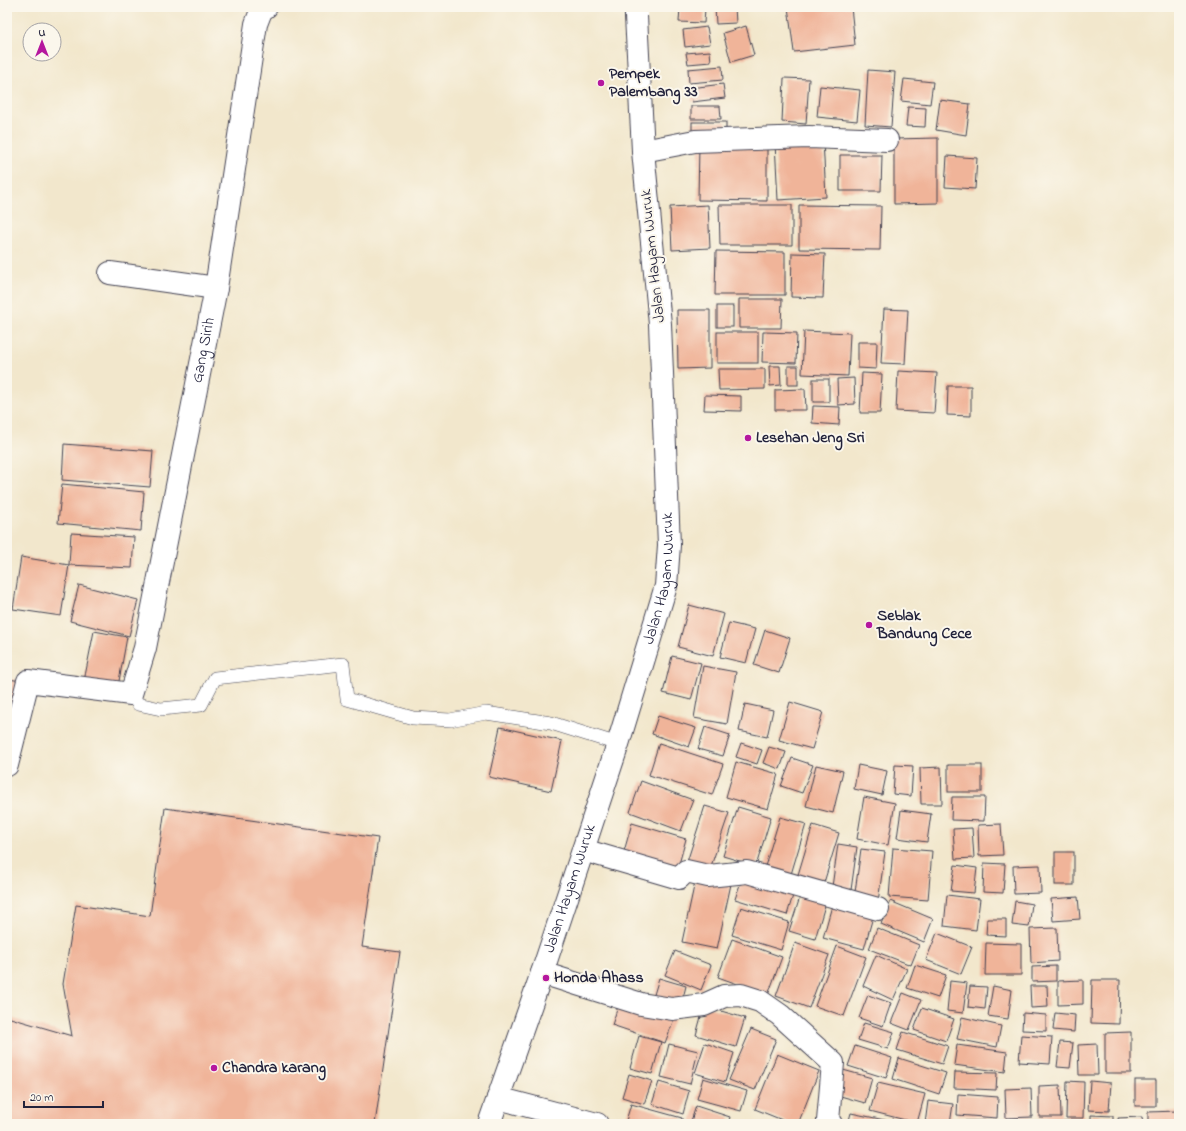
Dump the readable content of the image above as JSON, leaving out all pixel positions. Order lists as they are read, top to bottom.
{
  "streets": {
    "street": ["Jalan Hayam Wuruk", "Gang Sirih"]
  },
  "places": [
    "Pempek Palembang 33",
    "Lesehan Jeng Sri",
    "Seblak Bandung Cece",
    "Honda Ahass",
    "Chandra karang"
  ],
  "scale_bar": "20 m",
  "north": "top"
}
